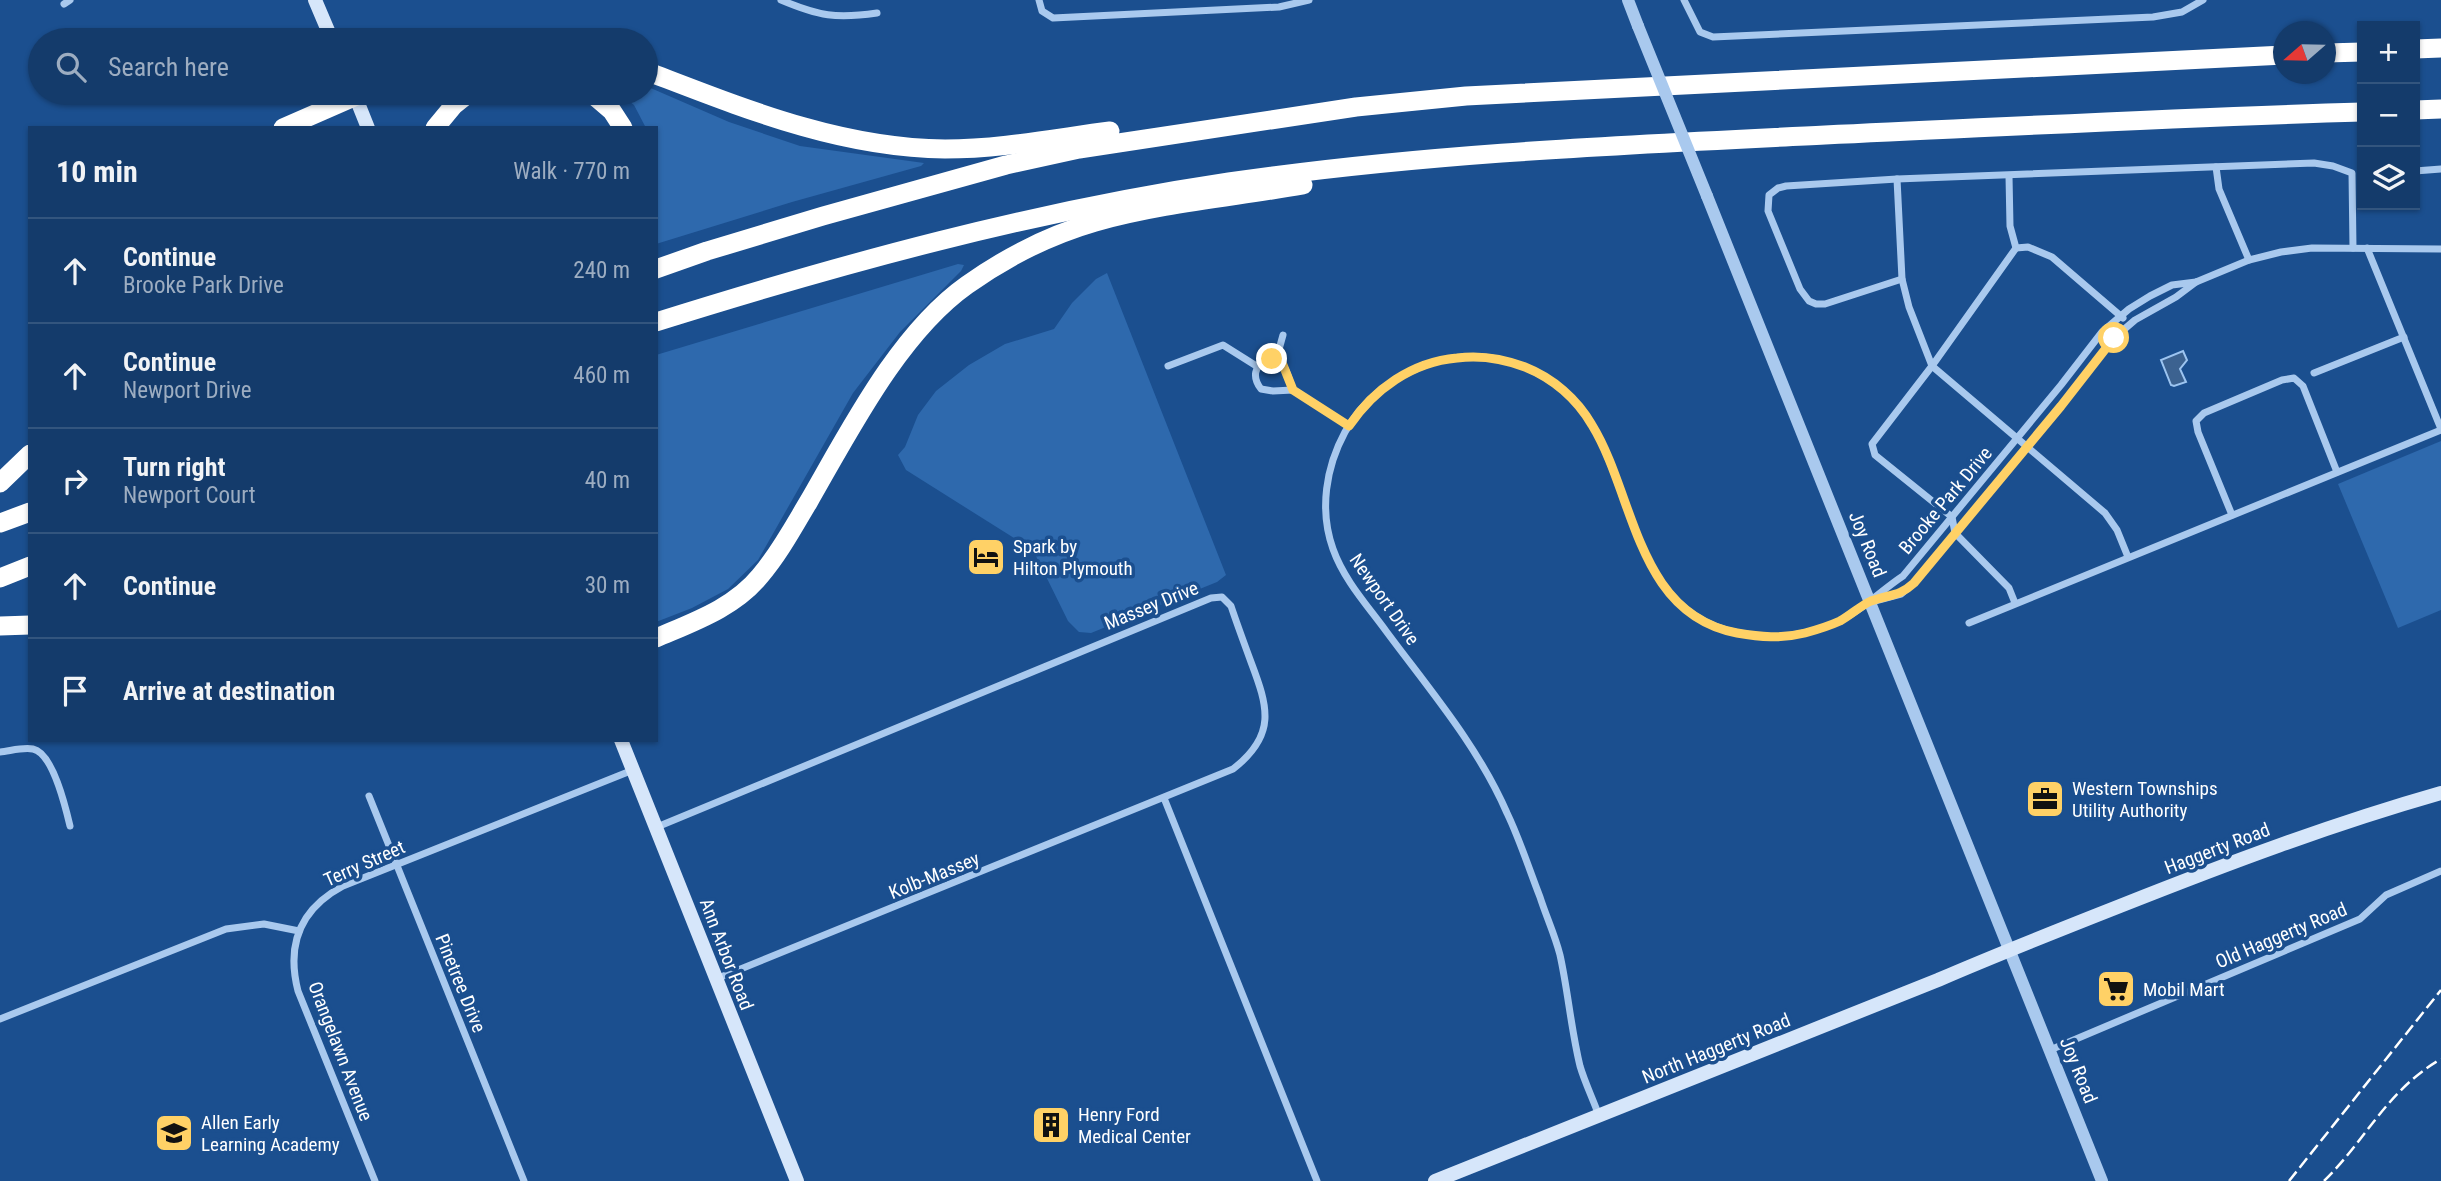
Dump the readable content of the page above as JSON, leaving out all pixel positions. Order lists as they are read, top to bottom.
{
  "streets": {
    "main road": ["Haggerty Road", "Ann Arbor Road", "North Haggerty Road"],
    "street": [
      "Brooke Park Drive",
      "Joy Road",
      "Newport Drive",
      "Massey Drive",
      "Terry Street",
      "Kolb-Massey",
      "Old Haggerty Road",
      "Pinetree Drive",
      "Orangelawn Avenue"
    ]
  },
  "crossings": [
    ["Brooke Park Drive", "Joy Road"],
    ["Brooke Park Drive", "Newport Drive"],
    ["Joy Road", "Newport Drive"],
    ["Joy Road", "Haggerty Road"],
    ["Joy Road", "Old Haggerty Road"],
    ["Joy Road", "North Haggerty Road"],
    ["Newport Drive", "North Haggerty Road"],
    ["Massey Drive", "Kolb-Massey"],
    ["Massey Drive", "Ann Arbor Road"],
    ["Haggerty Road", "North Haggerty Road"],
    ["Terry Street", "Ann Arbor Road"],
    ["Terry Street", "Pinetree Drive"],
    ["Terry Street", "Orangelawn Avenue"],
    ["Kolb-Massey", "Ann Arbor Road"]
  ],
  "places": {
    "hotel": ["Spark by Hilton Plymouth"],
    "office": ["Western Townships Utility Authority"],
    "supermarket": ["Mobil Mart"],
    "building": ["Henry Ford Medical Center"],
    "school or university": ["Allen Early Learning Academy"]
  },
  "north": "left",
  "page": {
    "map_buttons": ["+", "−"],
    "search": "Search here",
    "heading": ["10 min", "Walk · 770 m"],
    "list": [
      ["Continue", "Brooke Park Drive", "240 m"],
      ["Continue", "Newport Drive", "460 m"],
      ["Turn right", "Newport Court", "40 m"],
      ["Continue", "30 m"],
      "Arrive at destination"
    ]
  }
}
